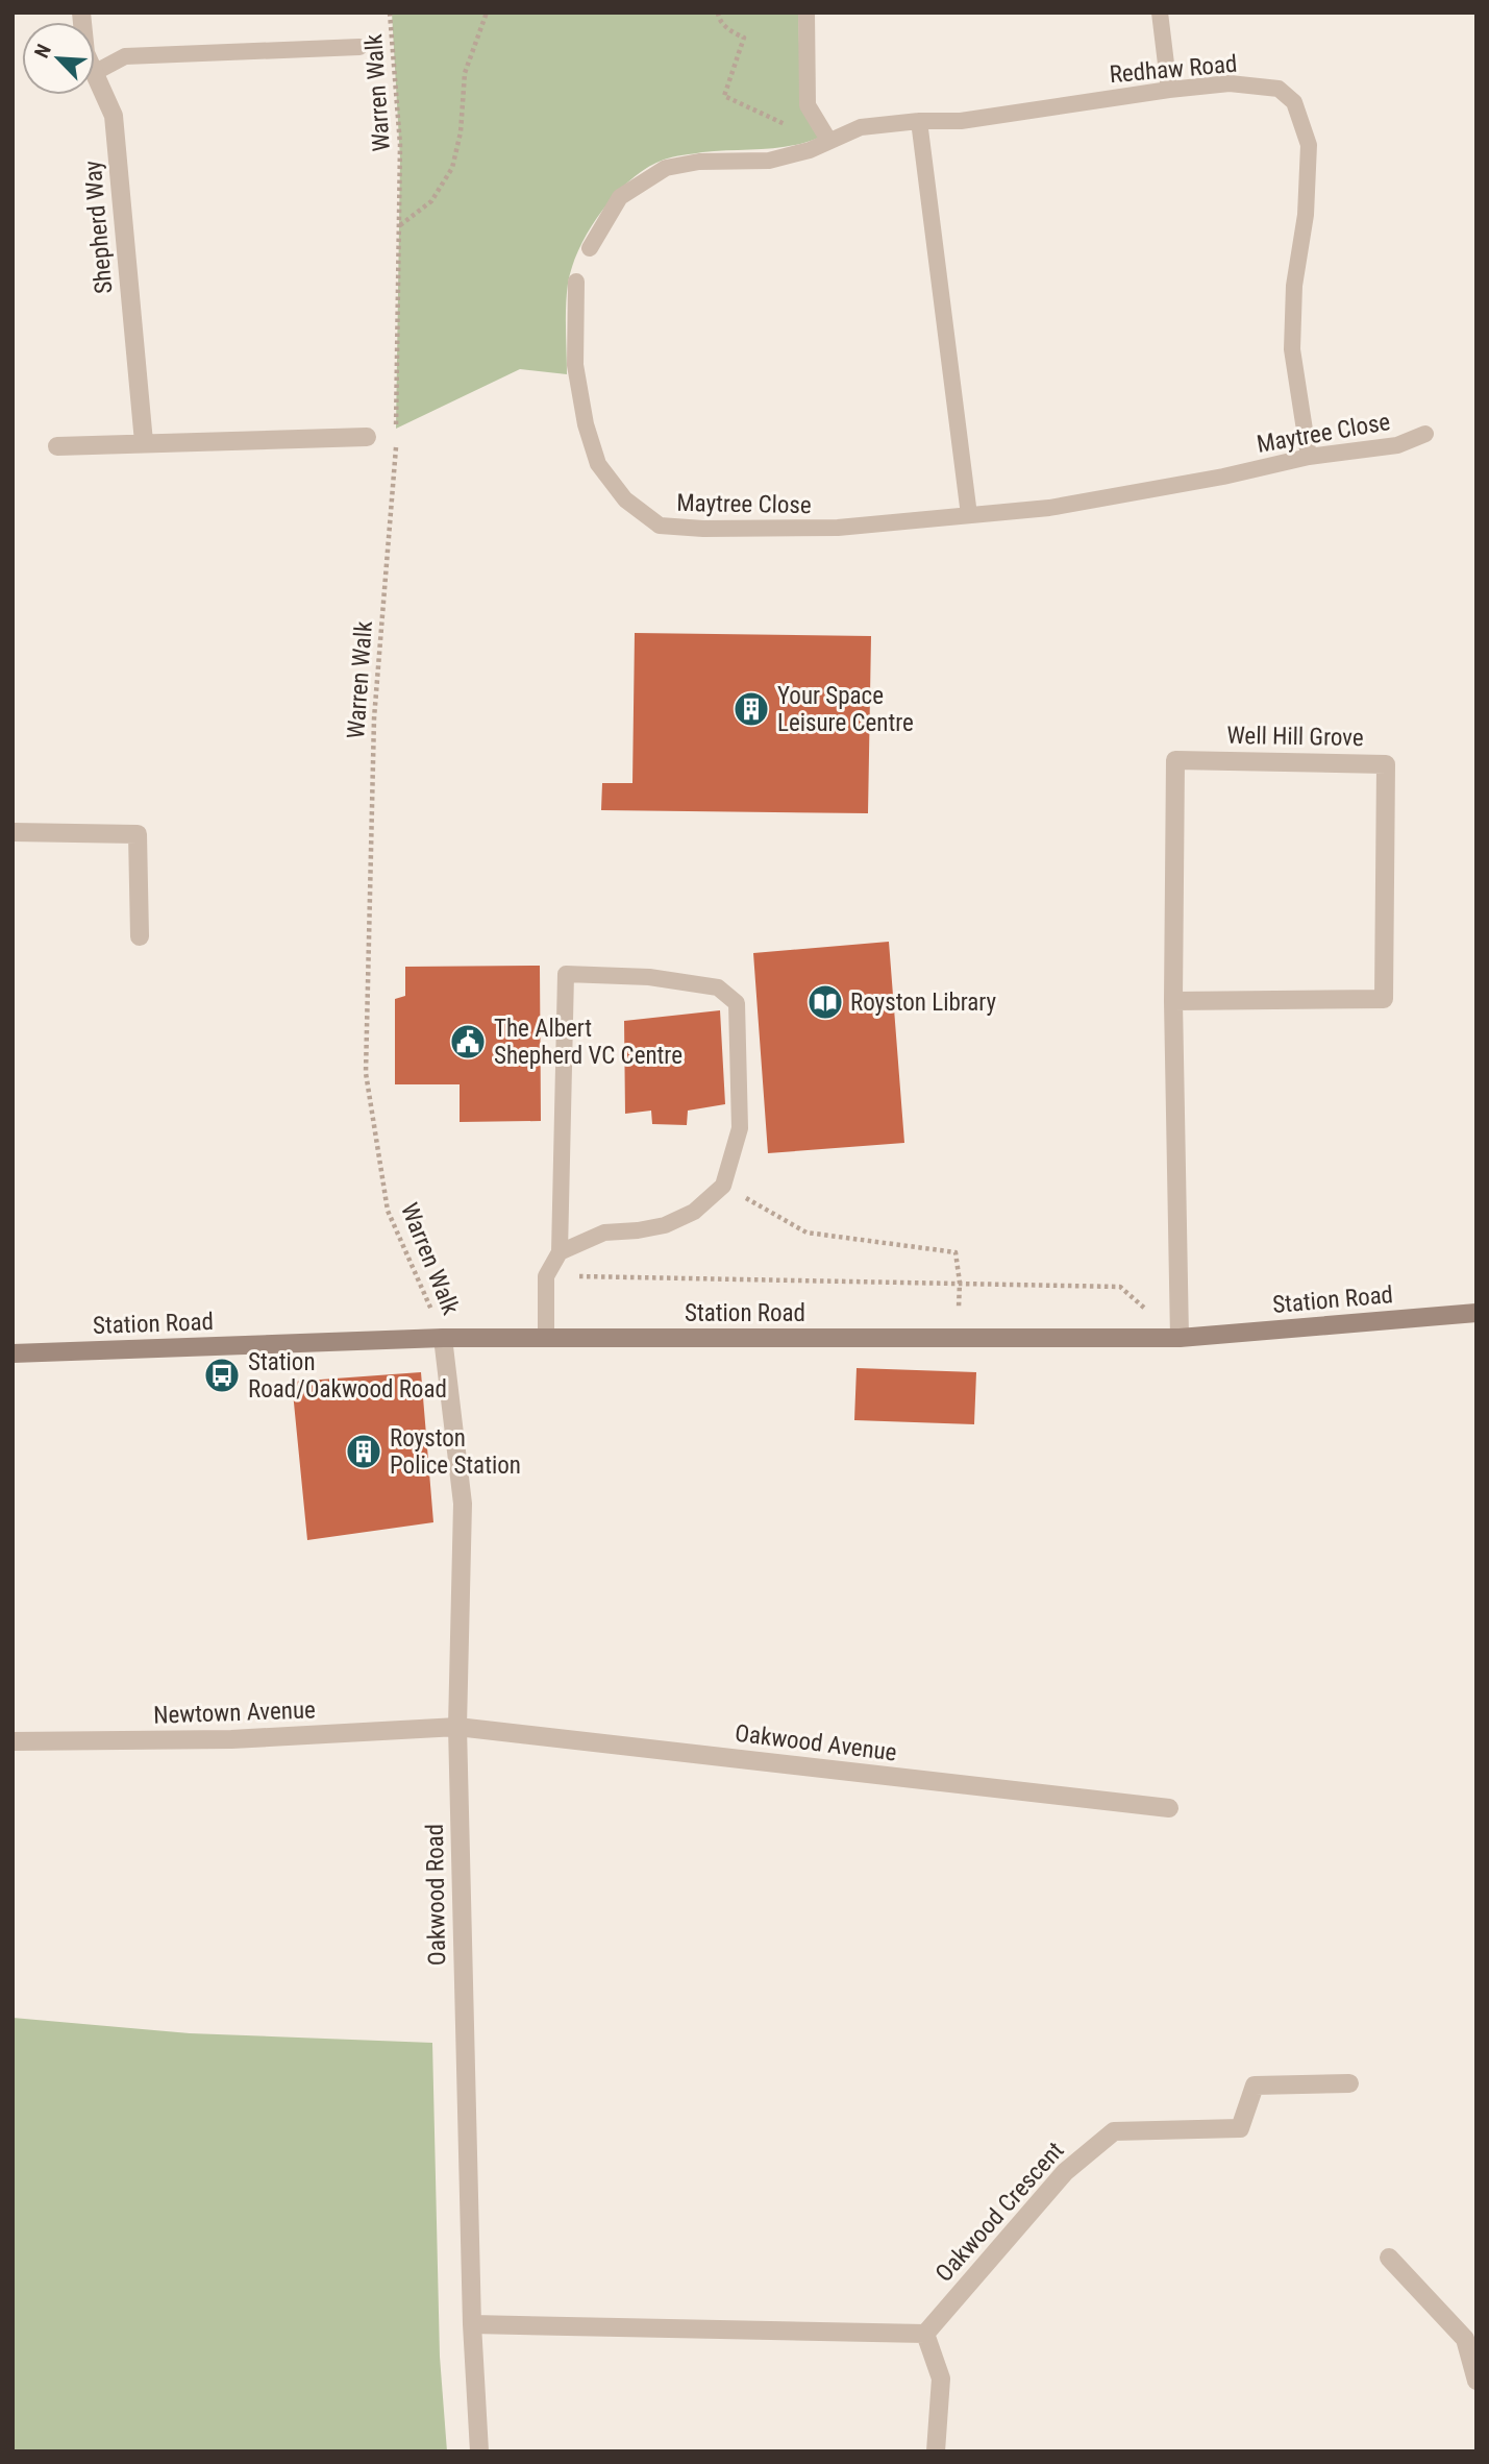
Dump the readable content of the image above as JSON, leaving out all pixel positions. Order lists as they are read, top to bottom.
{
  "streets": {
    "main road": ["Station Road"],
    "street": [
      "Shepherd Way",
      "Well Hill Grove",
      "Newtown Avenue",
      "Oakwood Avenue",
      "Oakwood Road",
      "Oakwood Crescent"
    ],
    "lane": ["Redhaw Road", "Maytree Close"],
    "path": ["Warren Walk"]
  },
  "crossings": [
    ["Redhaw Road", "Maytree Close"],
    ["Warren Walk", "Station Road"],
    ["Warren Walk", "Oakwood Road"],
    ["Well Hill Grove", "Station Road"],
    ["Station Road", "Oakwood Road"],
    ["Newtown Avenue", "Oakwood Avenue"],
    ["Newtown Avenue", "Oakwood Road"],
    ["Oakwood Avenue", "Oakwood Road"]
  ],
  "places": {
    "building": ["Your Space Leisure Centre", "Royston Police Station"],
    "library": ["Royston Library"],
    "public building": ["The Albert Shepherd VC Centre"],
    "bus stop": ["Station Road/Oakwood Road"]
  },
  "north": "top left"
}
